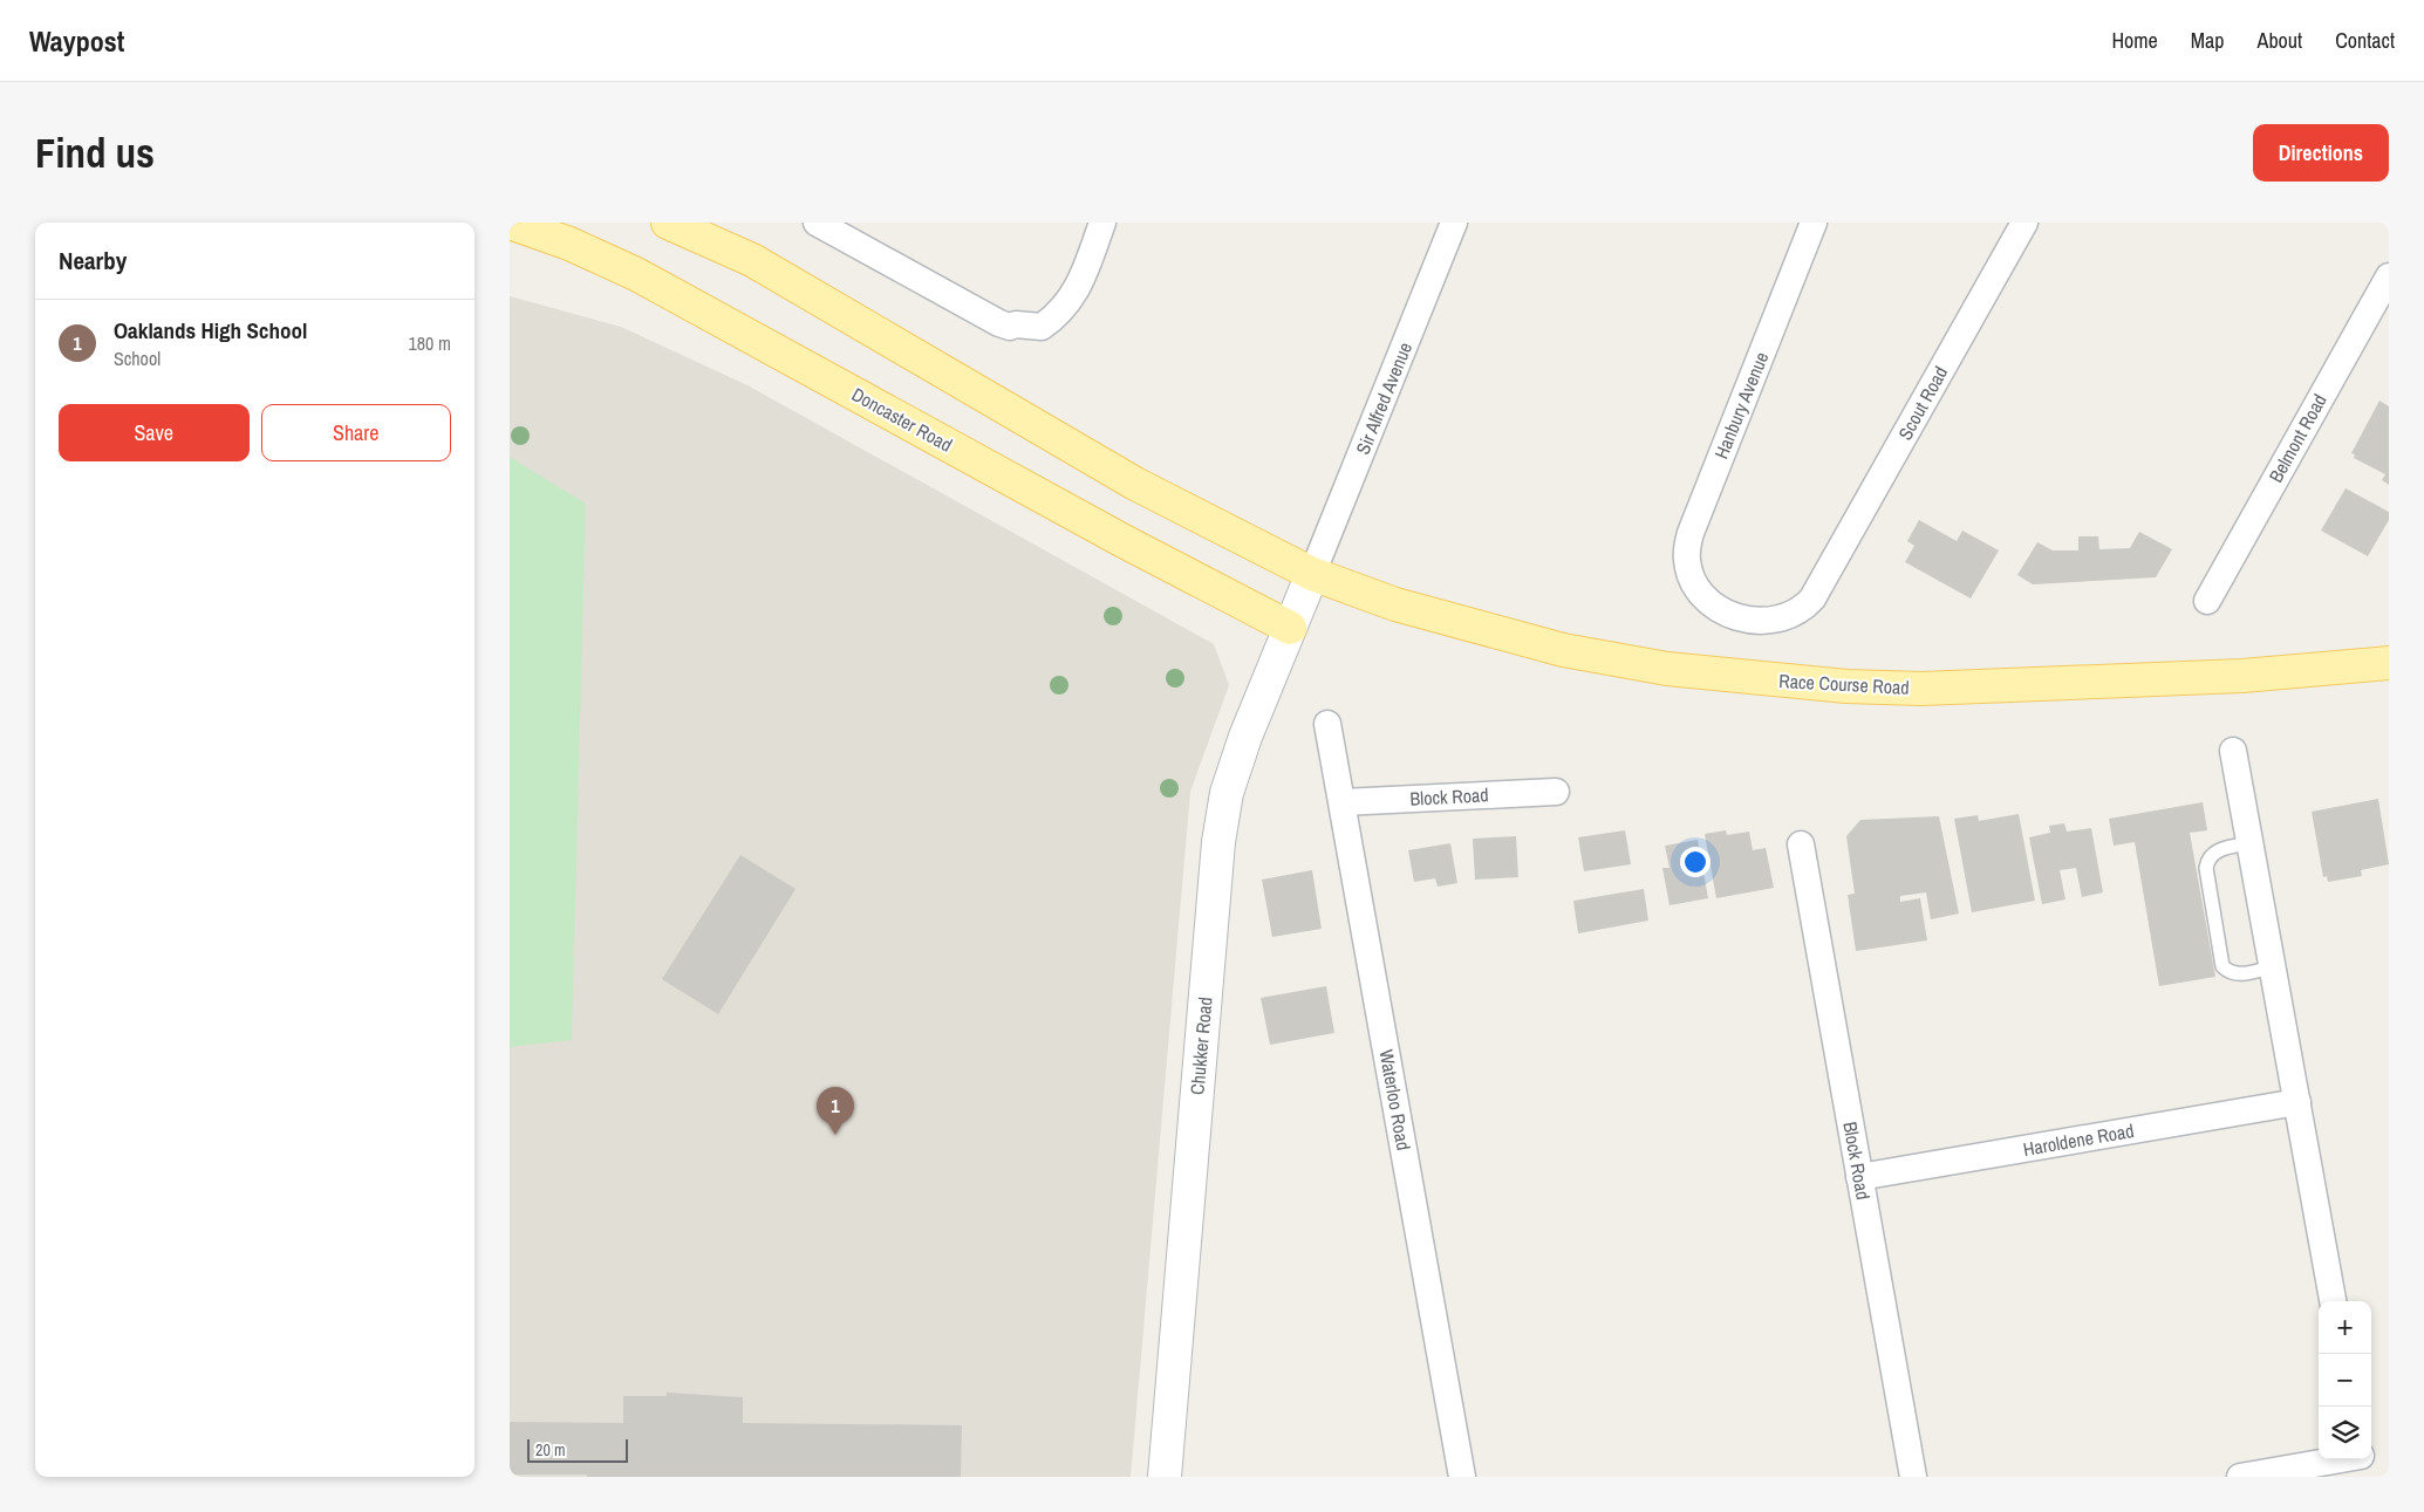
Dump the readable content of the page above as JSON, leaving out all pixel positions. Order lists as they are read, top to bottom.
{
  "streets": {
    "main road": ["Doncaster Road", "Race Course Road"],
    "street": [
      "Sir Alfred Avenue",
      "Scout Road",
      "Hanbury Avenue",
      "Belmont Road",
      "Block Road",
      "Chukker Road",
      "Waterloo Road",
      "Haroldene Road"
    ]
  },
  "crossings": [
    ["Sir Alfred Avenue", "Race Course Road"],
    ["Sir Alfred Avenue", "Chukker Road"],
    ["Scout Road", "Hanbury Avenue"],
    ["Doncaster Road", "Chukker Road"],
    ["Race Course Road", "Chukker Road"],
    ["Block Road", "Waterloo Road"],
    ["Block Road", "Haroldene Road"]
  ],
  "scale_bar": "20 m",
  "page": {
    "header": "Waypost",
    "nav": [
      "Home",
      "Map",
      "About",
      "Contact"
    ],
    "buttons": [
      "Directions",
      ["Save", "Share"]
    ],
    "title": "Find us",
    "heading": "Nearby",
    "list": [
      {
        "mark": "1",
        "name": "Oaklands High School",
        "note": "School",
        "value": "180 m"
      }
    ],
    "pins": "1",
    "map_buttons": ["+", "−"],
    "scale": "20 m"
  }
}
